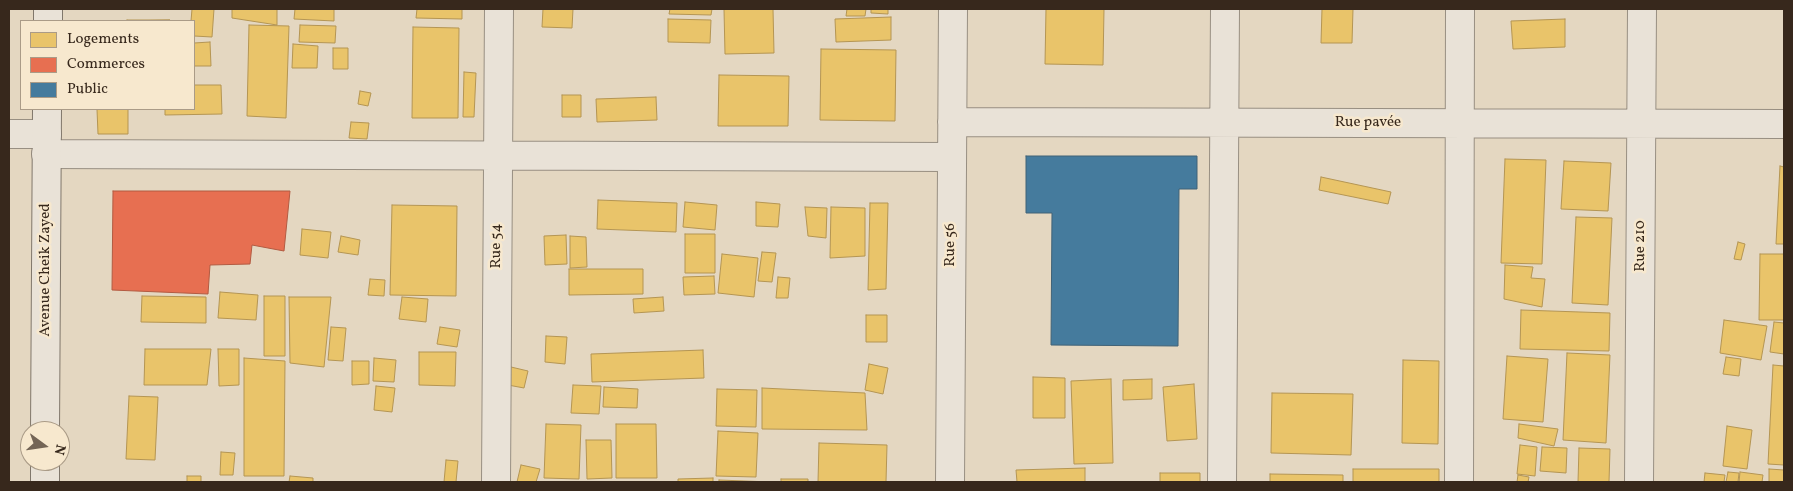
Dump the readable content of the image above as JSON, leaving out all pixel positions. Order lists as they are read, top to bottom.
{
  "streets": {
    "street": [
      "Rue pavée",
      "Rue 56",
      "Rue 54",
      "Rue 210",
      "Avenue Cheik Zayed"
    ]
  },
  "crossings": [
    ["Rue pavée", "Rue 56"],
    ["Rue pavée", "Rue 210"]
  ],
  "legend": ["Logements", "Commerces", "Public"],
  "north": "right"
}
